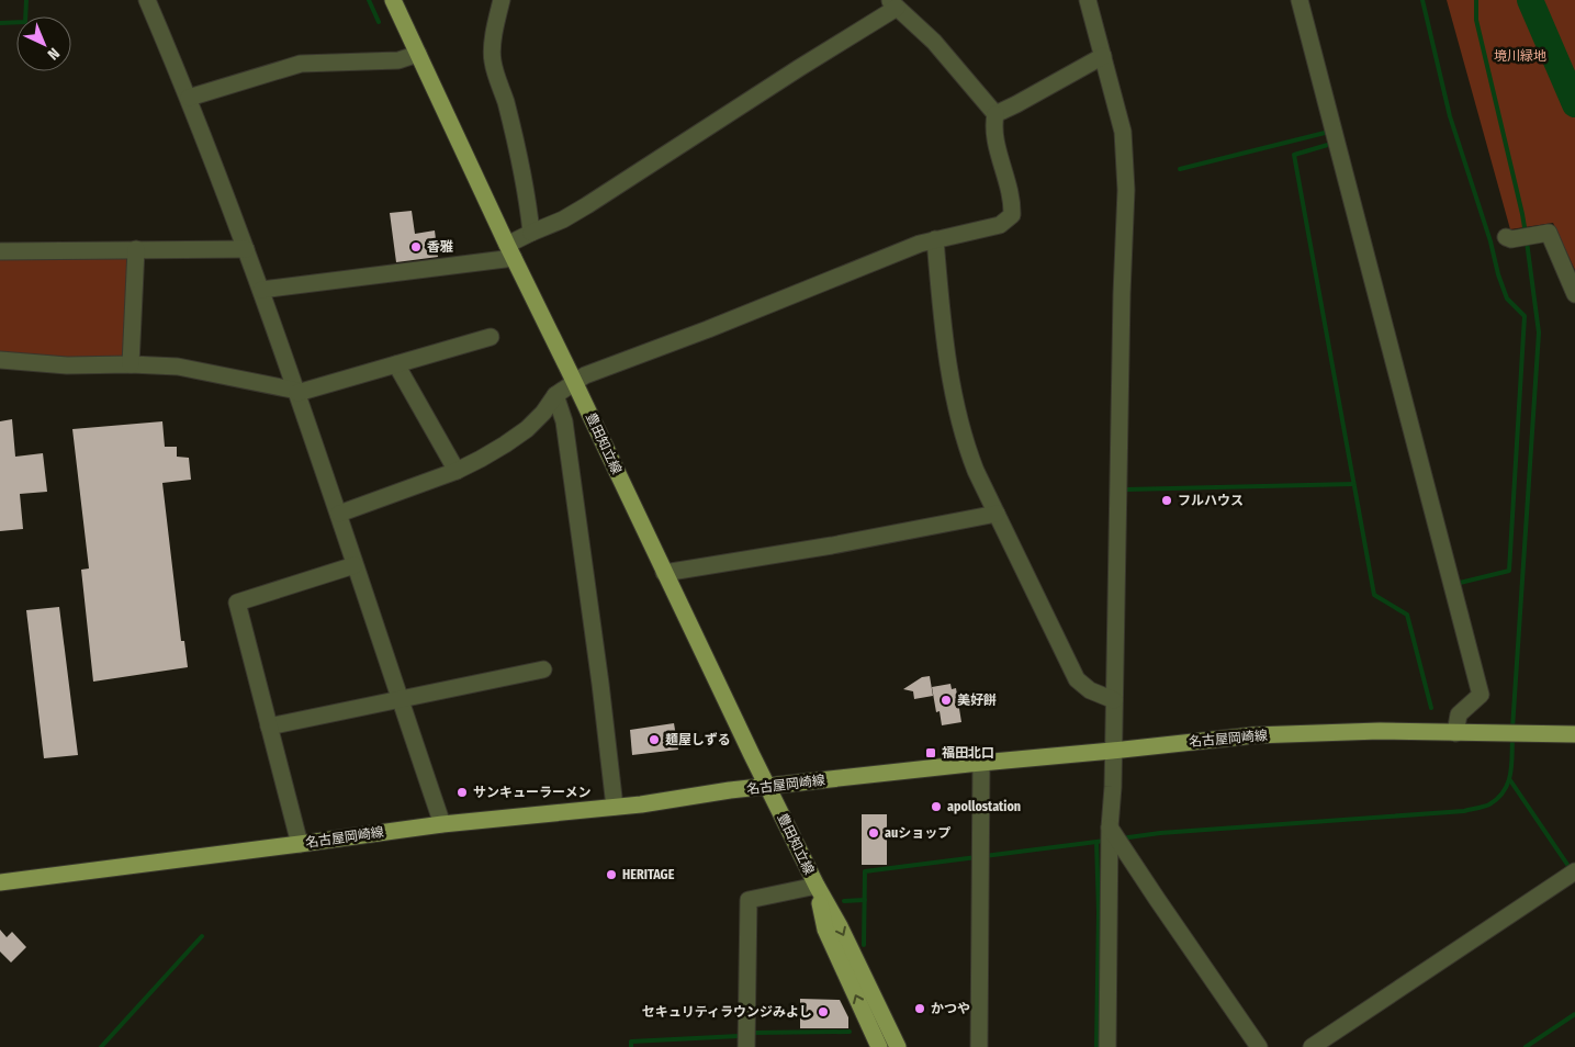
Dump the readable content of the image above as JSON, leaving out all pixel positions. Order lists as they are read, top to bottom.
{
  "streets": {
    "main road": ["豊田知立線", "名古屋岡崎線"]
  },
  "crossings": [
    ["豊田知立線", "名古屋岡崎線"]
  ],
  "parks": ["境川緑地"],
  "places": {
    "other": [
      "香雅",
      "フルハウス",
      "美好餅",
      "麺屋しずる",
      "サンキューラーメン",
      "apollostation",
      "auショップ",
      "HERITAGE",
      "かつや",
      "セキュリティラウンジみよし"
    ],
    "transit": ["福田北口"]
  },
  "north": "bottom right"
}
